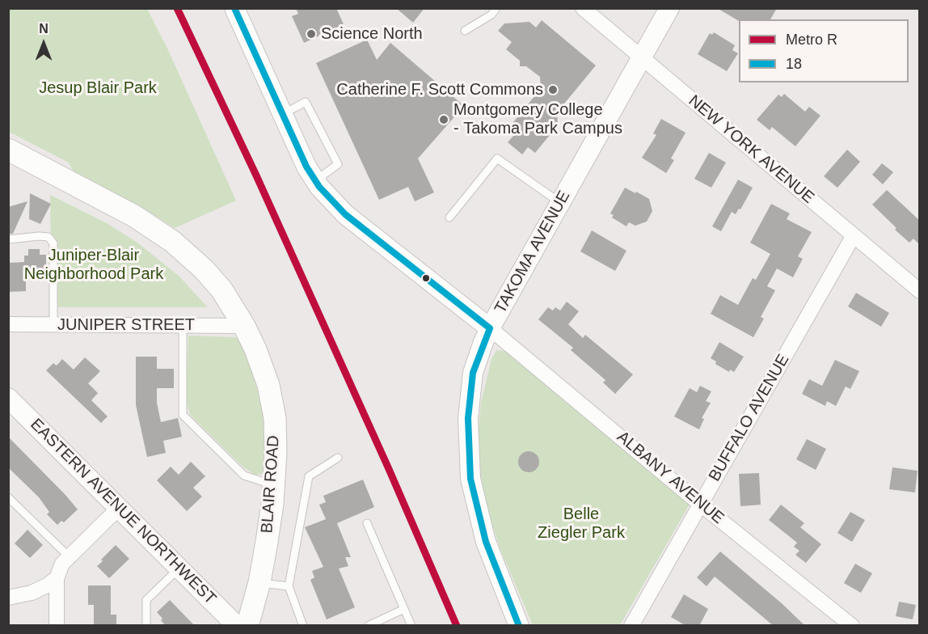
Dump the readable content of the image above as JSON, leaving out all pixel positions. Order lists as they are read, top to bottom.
{
  "streets": {
    "main road": ["BLAIR ROAD"],
    "street": [
      "NEW YORK AVENUE",
      "TAKOMA AVENUE",
      "JUNIPER STREET",
      "BUFFALO AVENUE",
      "ALBANY AVENUE",
      "EASTERN AVENUE NORTHWEST"
    ]
  },
  "crossings": [
    ["NEW YORK AVENUE", "TAKOMA AVENUE"],
    ["NEW YORK AVENUE", "BUFFALO AVENUE"],
    ["TAKOMA AVENUE", "ALBANY AVENUE"],
    ["JUNIPER STREET", "BLAIR ROAD"],
    ["BUFFALO AVENUE", "ALBANY AVENUE"]
  ],
  "parks": ["Jesup Blair Park", "Juniper-Blair Neighborhood Park", "Belle Ziegler Park"],
  "places": ["Science North", "Catherine F. Scott Commons", "Montgomery College - Takoma Park Campus"],
  "lines": ["metro line R", "transit line 18"],
  "legend": ["Metro R", "18"],
  "north": "top"
}
